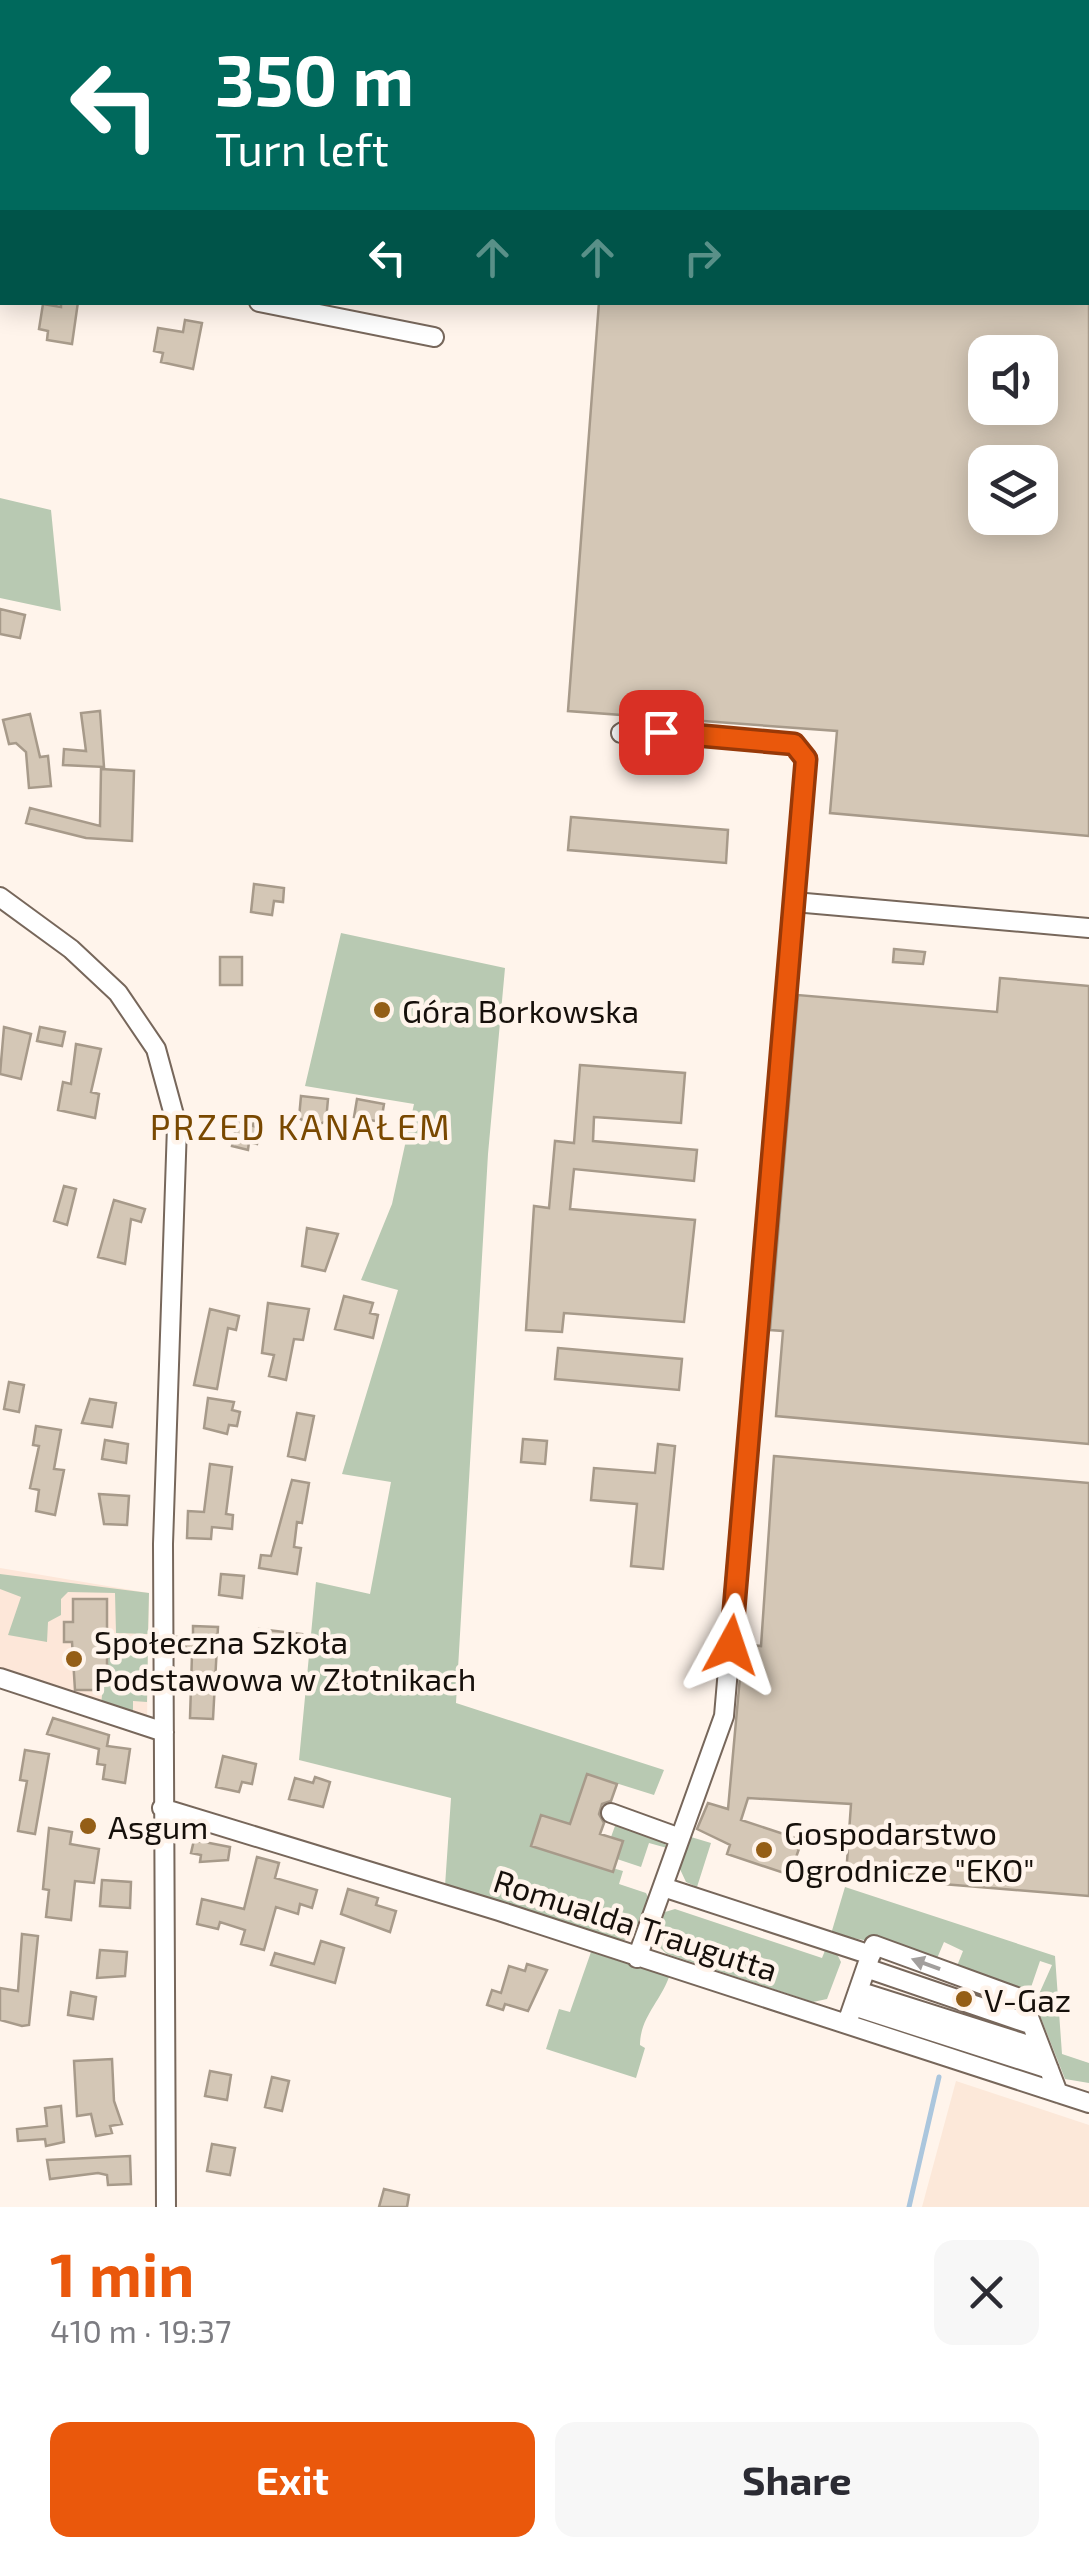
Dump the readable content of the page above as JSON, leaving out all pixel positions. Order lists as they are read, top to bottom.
{
  "streets": {
    "street": ["Romualda Traugutta"]
  },
  "districts": ["PRZED KANAŁEM"],
  "places": [
    "Góra Borkowska",
    "Społeczna Szkoła Podstawowa w Złotnikach",
    "Asgum",
    "Gospodarstwo Ogrodnicze \"EKO\"",
    "V-Gaz"
  ],
  "page": {
    "turn": ["350 m", "Turn left"],
    "heading": ["1 min", "410 m · 19:37"],
    "buttons": ["Exit", "Share"]
  }
}
